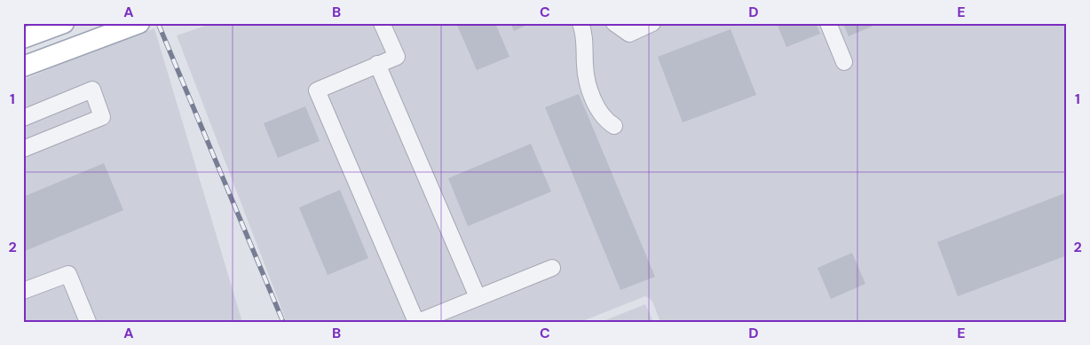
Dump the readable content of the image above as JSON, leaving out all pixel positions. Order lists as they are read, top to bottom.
{
  "grid": {
    "columns": [
      "A",
      "B",
      "C",
      "D",
      "E"
    ],
    "rows": ["1", "2"]
  }
}
